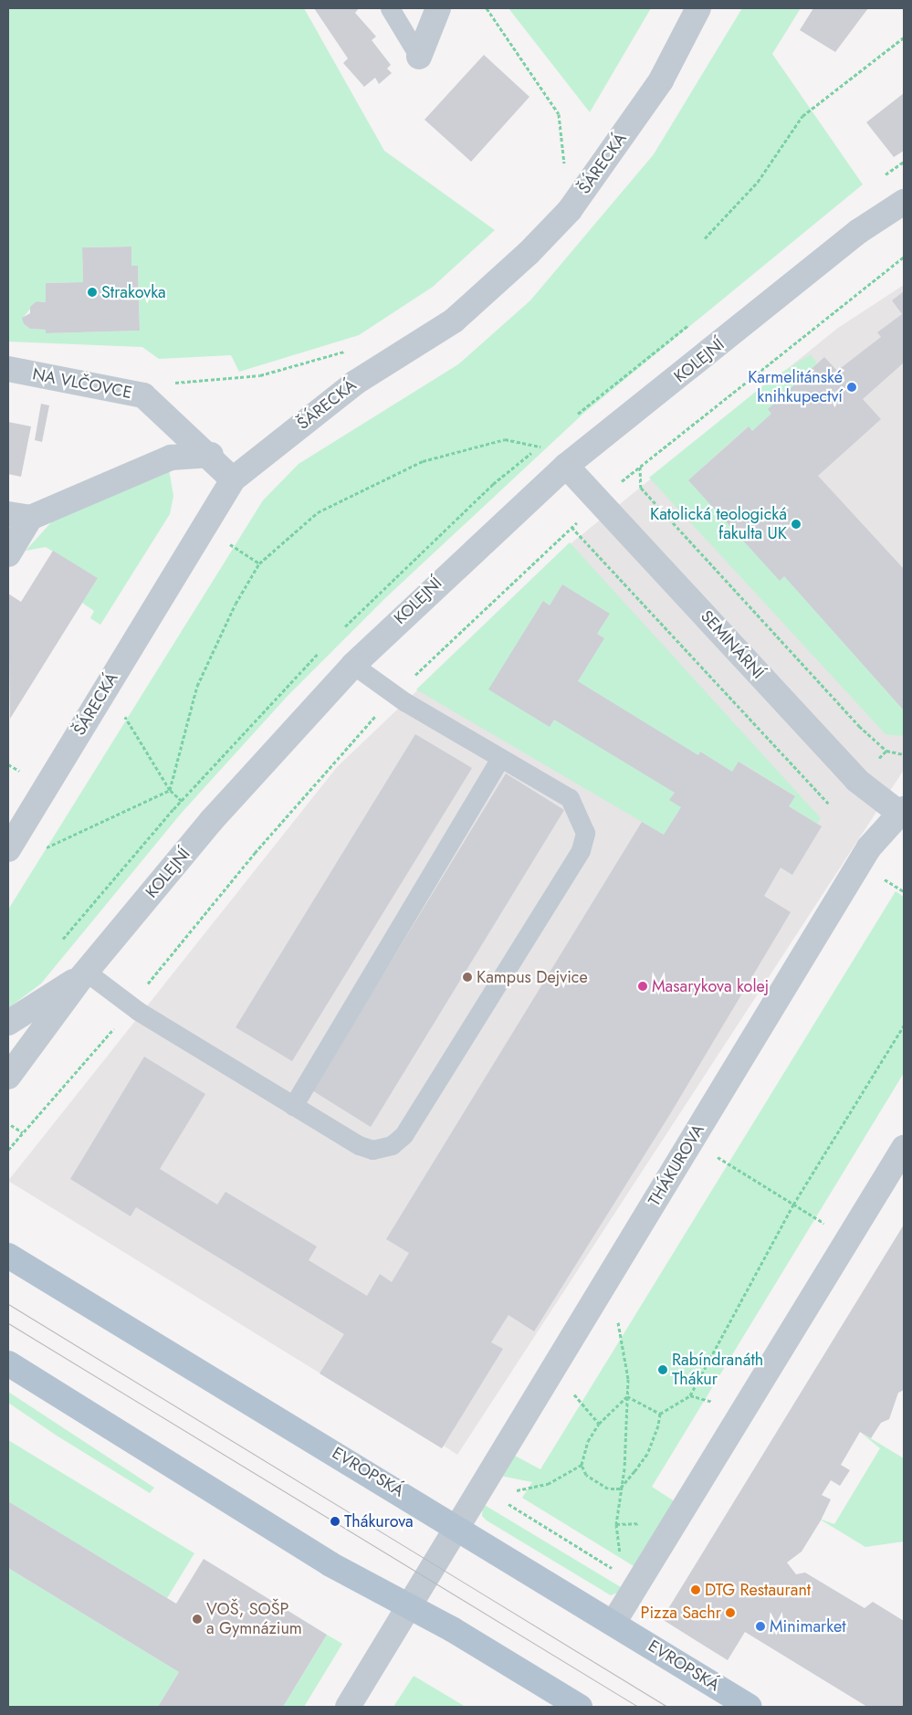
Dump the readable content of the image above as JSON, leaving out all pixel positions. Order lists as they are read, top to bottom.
{
  "streets": {
    "main road": ["EVROPSKÁ"],
    "street": [
      "ŠÁRECKÁ",
      "KOLEJNÍ",
      "NA VLČOVCE",
      "SEMINÁRNÍ",
      "THÁKUROVA"
    ]
  },
  "crossings": [
    ["ŠÁRECKÁ", "NA VLČOVCE"],
    ["KOLEJNÍ", "SEMINÁRNÍ"],
    ["SEMINÁRNÍ", "THÁKUROVA"],
    ["THÁKUROVA", "EVROPSKÁ"]
  ],
  "places": [
    "Strakovka",
    "Karmelitánské knihkupectví",
    "Katolická teologická fakulta UK",
    "Kampus Dejvice",
    "Masarykova kolej",
    "Rabíndranáth Thákur",
    "Thákurova",
    "DTG Restaurant",
    "Pizza Sachr",
    "VOŠ, SOŠP a Gymnázium",
    "Minimarket"
  ]
}
